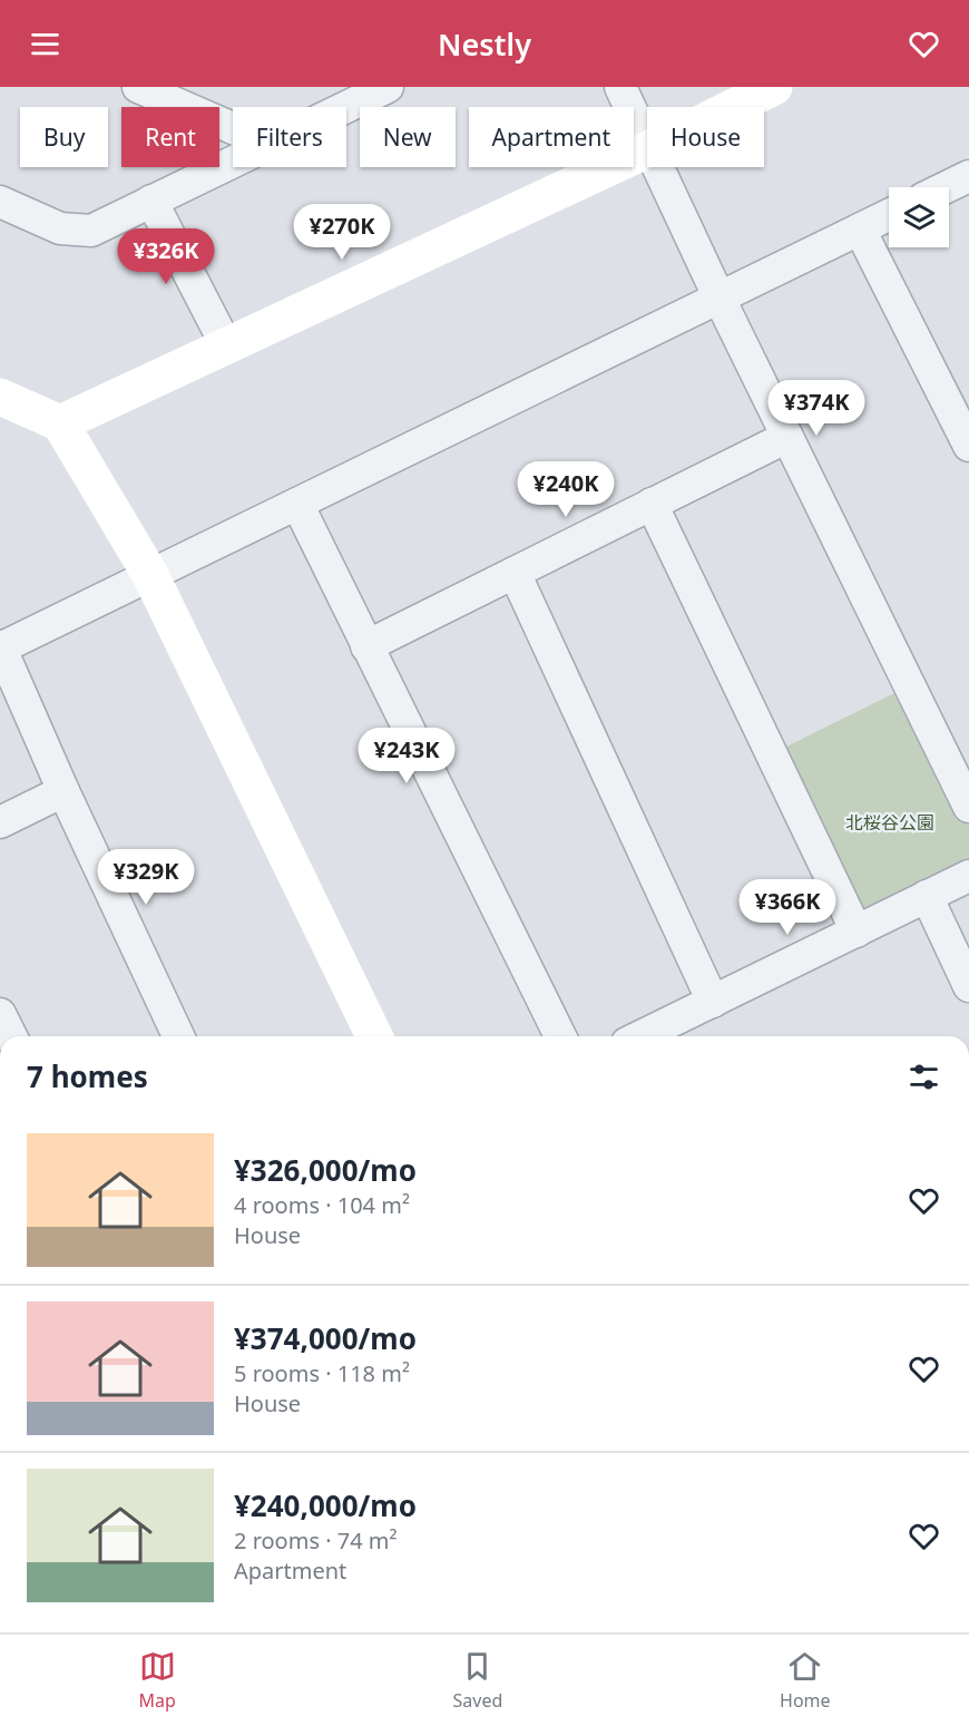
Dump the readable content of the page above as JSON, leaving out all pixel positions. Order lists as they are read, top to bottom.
{
  "parks": ["北桜谷公園"],
  "page": {
    "header": "Nestly",
    "chip": [
      "Buy",
      "Rent",
      "Filters",
      "New",
      "Apartment",
      "House"
    ],
    "price": [
      "¥270K",
      "¥326K",
      "¥374K",
      "¥240K",
      "¥243K",
      "¥329K",
      "¥366K"
    ],
    "heading": "7 homes",
    "list": [
      {
        "name": "¥326,000/mo",
        "note": "4 rooms · 104 m² · House"
      },
      {
        "name": "¥374,000/mo",
        "note": "5 rooms · 118 m² · House"
      },
      {
        "name": "¥240,000/mo",
        "note": "2 rooms · 74 m² · Apartment"
      }
    ],
    "tabs": ["Map", "Saved", "Home"]
  }
}
